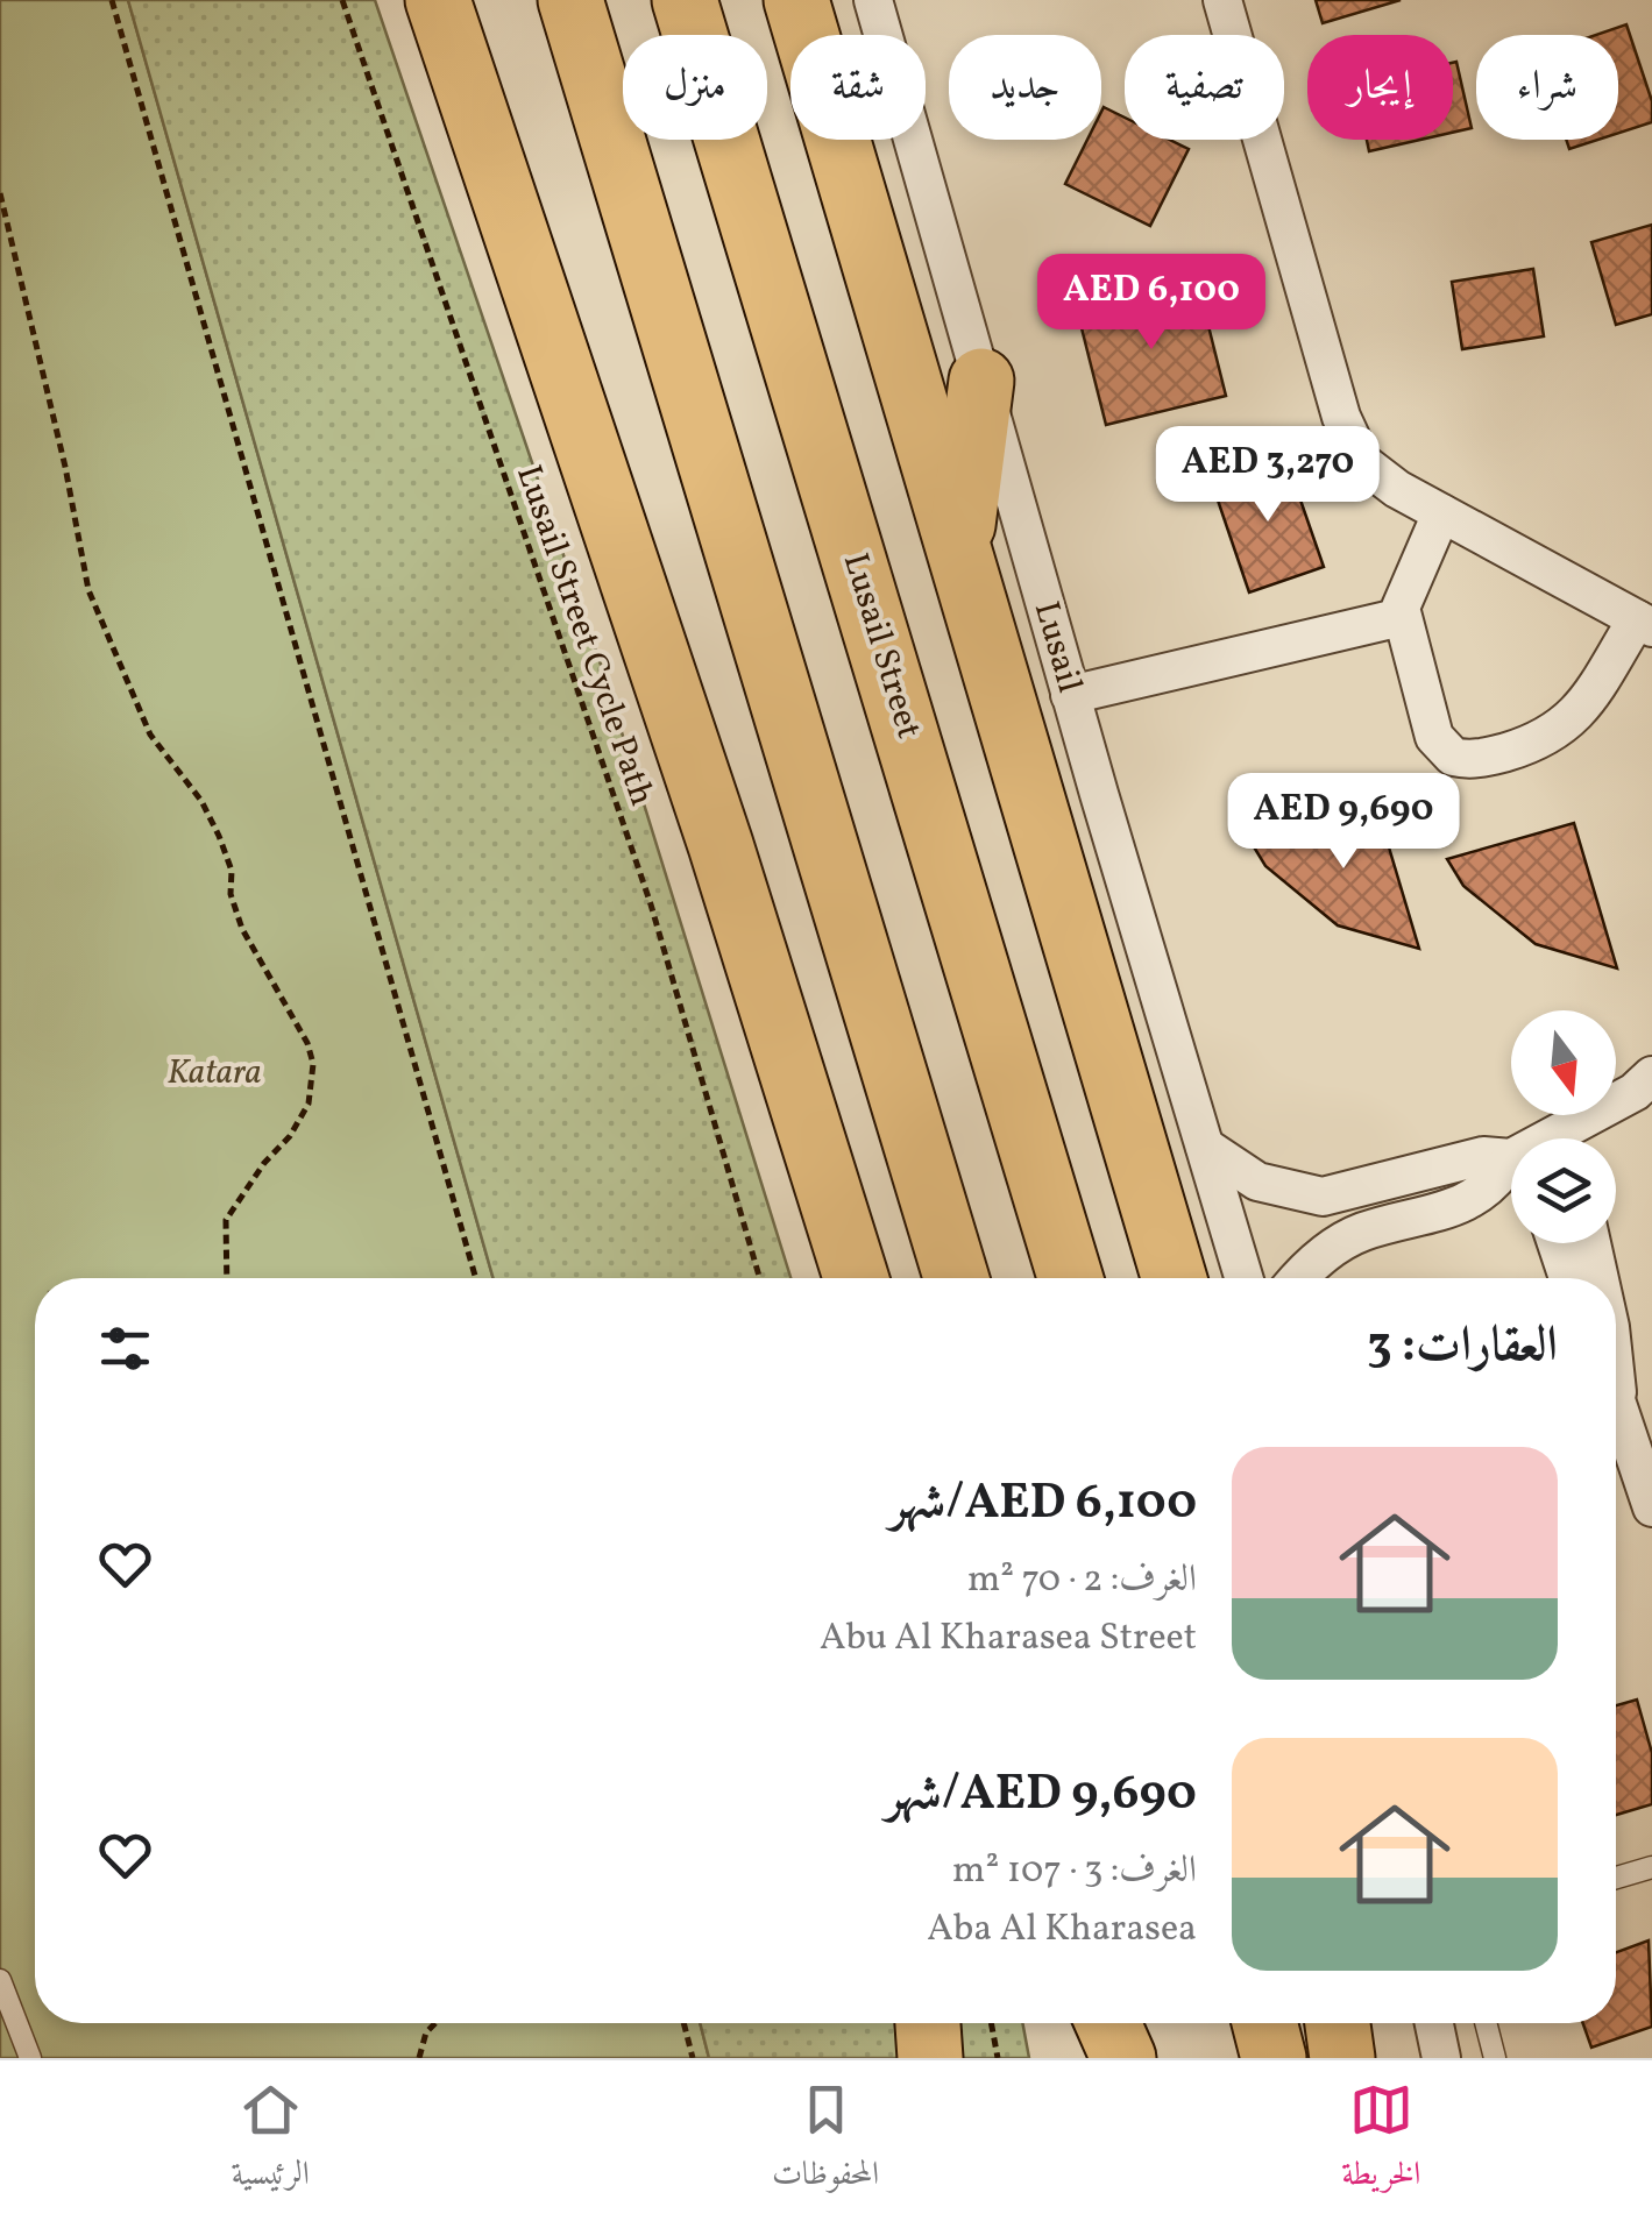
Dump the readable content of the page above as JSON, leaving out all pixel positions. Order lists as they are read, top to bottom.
{
  "streets": {
    "highway": ["Lusail Street"],
    "street": ["Lusail"],
    "path": ["Lusail Street Cycle Path"]
  },
  "parks": ["Katara"],
  "north": "bottom",
  "page": {
    "chip": [
      "شراء",
      "إيجار",
      "تصفية",
      "جديد",
      "شقة",
      "منزل"
    ],
    "price": ["AED 6,100", "AED 3,270", "AED 9,690"],
    "heading": "العقارات: 3",
    "list": [
      {
        "name": "AED 6,100/شهر",
        "note": "الغرف: 2 · 70 m² · Abu Al Kharasea Street"
      },
      {
        "name": "AED 9,690/شهر",
        "note": "الغرف: 3 · 107 m² · Aba Al Kharasea"
      }
    ],
    "tabs": ["الخريطة", "المحفوظات", "الرئيسية"]
  }
}
